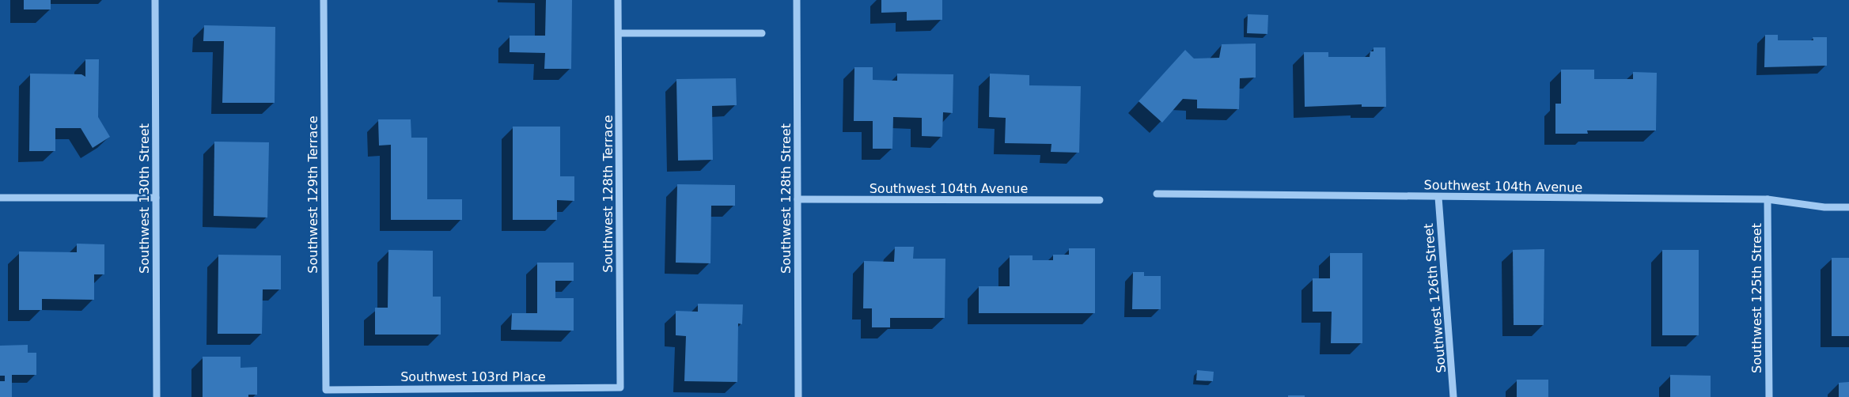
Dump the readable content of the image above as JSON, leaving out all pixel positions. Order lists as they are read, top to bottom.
{
  "streets": {
    "street": [
      "Southwest 104th Avenue",
      "Southwest 128th Terrace",
      "Southwest 129th Terrace",
      "Southwest 130th Street",
      "Southwest 128th Street",
      "Southwest 126th Street",
      "Southwest 125th Street",
      "Southwest 103rd Place"
    ]
  },
  "crossings": [
    ["Southwest 104th Avenue", "Southwest 128th Street"],
    ["Southwest 104th Avenue", "Southwest 126th Street"],
    ["Southwest 104th Avenue", "Southwest 125th Street"],
    ["Southwest 128th Terrace", "Southwest 103rd Place"],
    ["Southwest 129th Terrace", "Southwest 103rd Place"]
  ]
}
